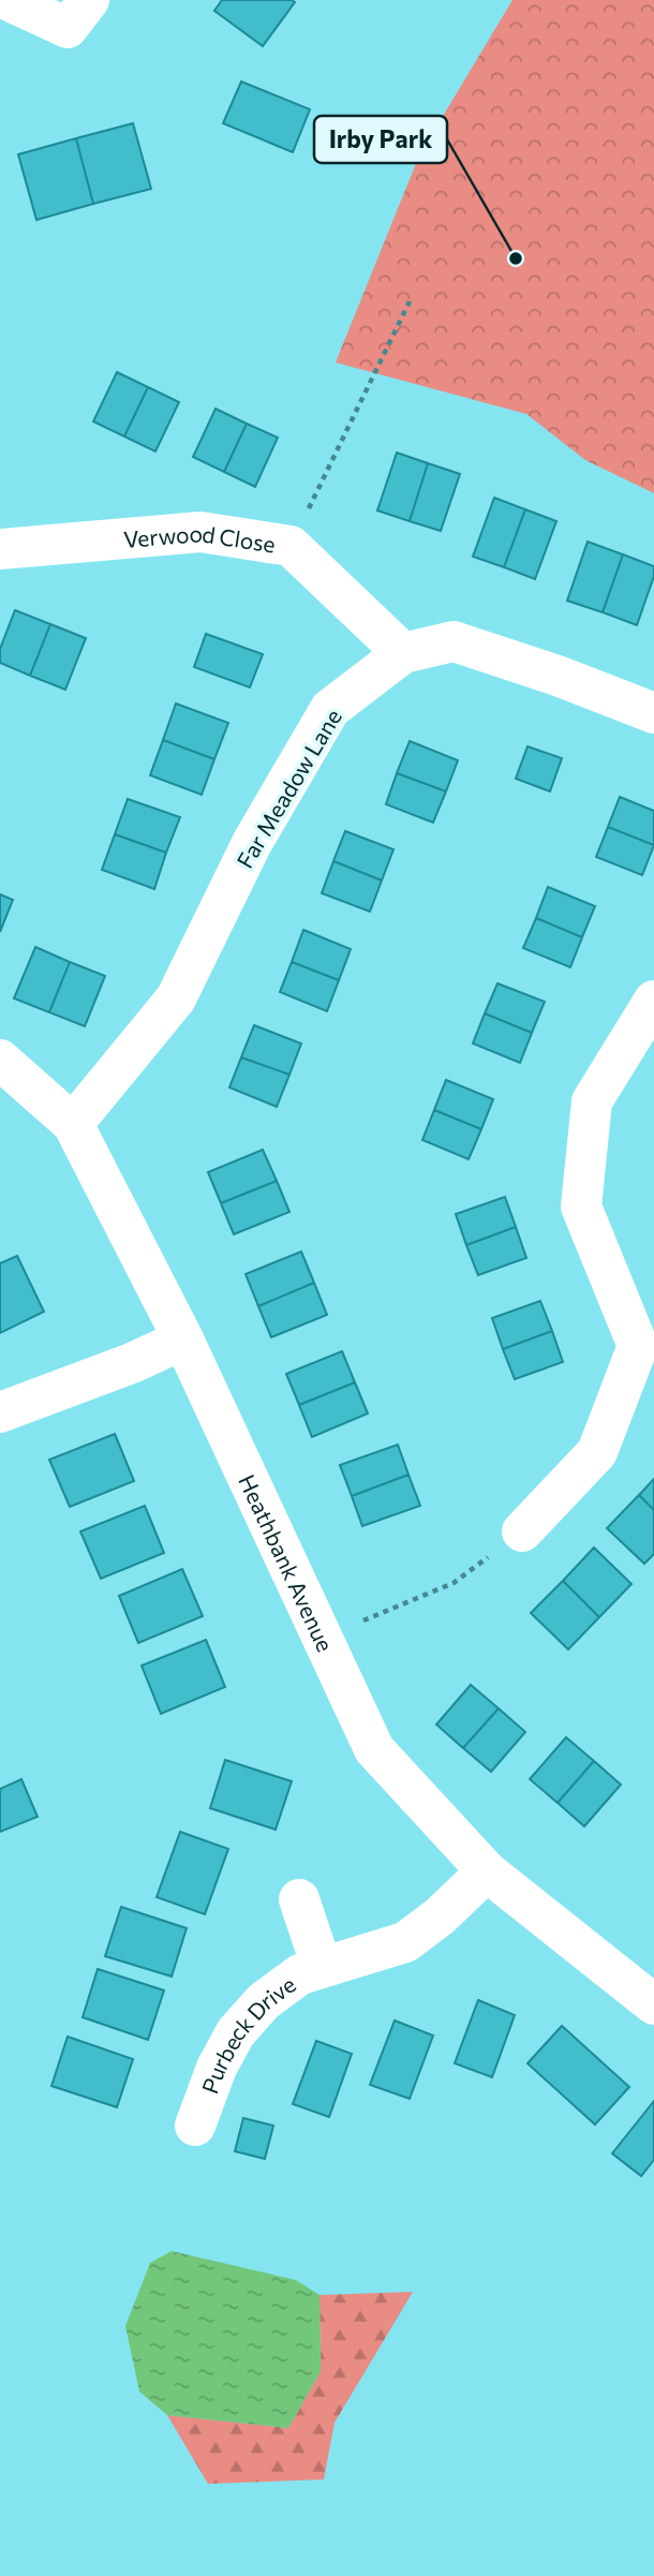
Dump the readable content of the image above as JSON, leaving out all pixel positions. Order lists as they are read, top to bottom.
{
  "streets": {
    "street": [
      "Verwood Close",
      "Far Meadow Lane",
      "Heathbank Avenue",
      "Purbeck Drive"
    ]
  },
  "crossings": [
    ["Verwood Close", "Far Meadow Lane"],
    ["Far Meadow Lane", "Heathbank Avenue"],
    ["Heathbank Avenue", "Purbeck Drive"]
  ],
  "places": ["Irby Park"]
}
